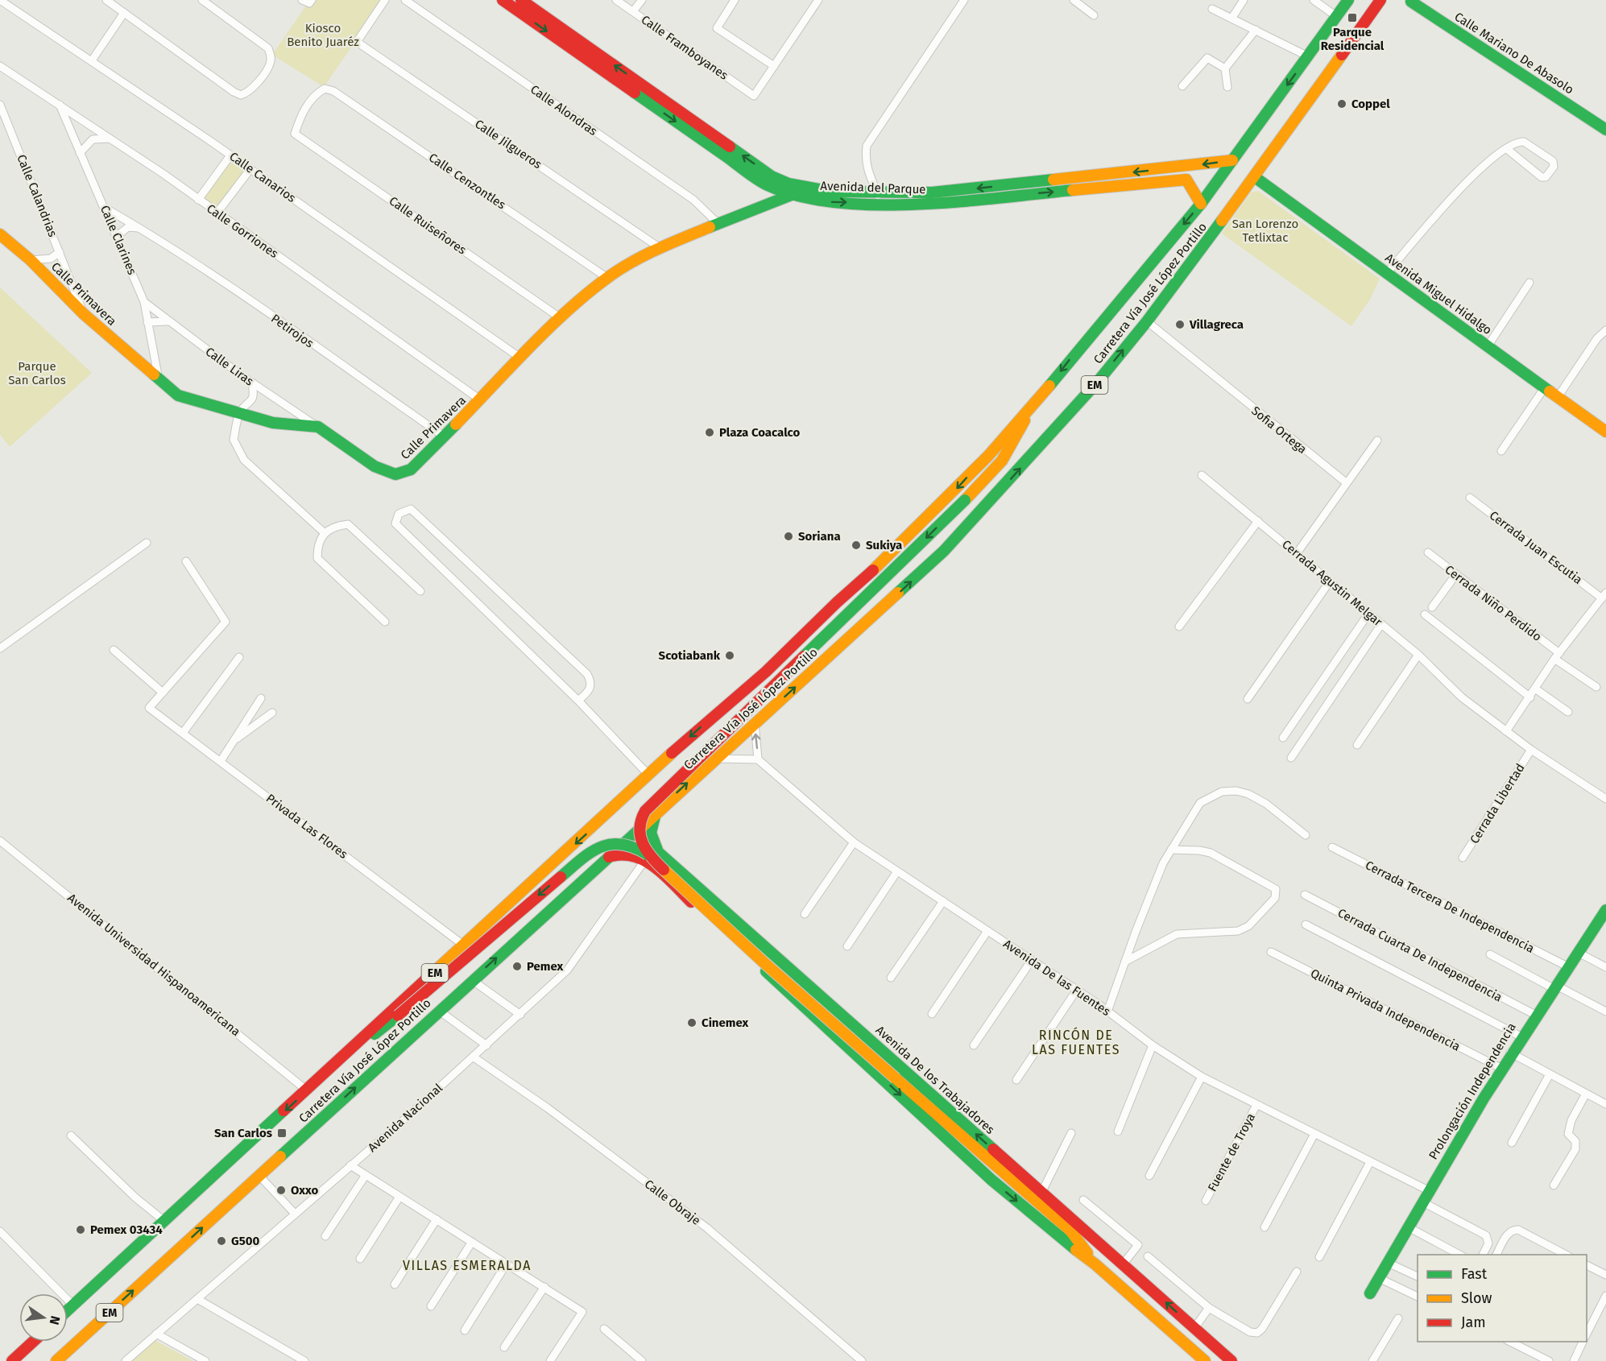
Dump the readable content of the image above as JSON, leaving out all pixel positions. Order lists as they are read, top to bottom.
{
  "streets": {
    "main road": [
      "Calle Mariano De Abasolo",
      "Avenida del Parque",
      "Carretera Vía José López Portillo",
      "Calle Primavera",
      "Avenida Miguel Hidalgo",
      "EM",
      "Avenida De los Trabajadores",
      "Prolongación Independencia"
    ],
    "street": [
      "Calle Framboyanes",
      "Calle Alondras",
      "Calle Jilgueros",
      "Calle Canarios",
      "Calle Cenzontles",
      "Calle Calandrias",
      "Calle Ruiseñores",
      "Calle Gorriones",
      "Calle Clarines",
      "Petirojos",
      "Calle Liras",
      "Sofia Ortega",
      "Cerrada Juan Escutia",
      "Cerrada Agustin Melgar",
      "Cerrada Niño Perdido",
      "Cerrada Libertad",
      "Privada Las Flores",
      "Cerrada Tercera De Independencia",
      "Cerrada Cuarta De Independencia",
      "Avenida Universidad Hispanoamericana",
      "Avenida De las Fuentes",
      "Quinta Privada Independencia",
      "Avenida Nacional",
      "Fuente de Troya",
      "Calle Obraje"
    ]
  },
  "crossings": [
    ["Calle Alondras", "Calle Primavera"],
    ["Calle Jilgueros", "Calle Primavera"],
    ["Calle Canarios", "Calle Primavera"],
    ["Calle Cenzontles", "Calle Ruiseñores"],
    ["Calle Cenzontles", "Calle Primavera"],
    ["Avenida del Parque", "Carretera Vía José López Portillo"],
    ["Avenida del Parque", "Calle Primavera"],
    ["Calle Calandrias", "Calle Primavera"],
    ["Calle Ruiseñores", "Calle Primavera"],
    ["Calle Gorriones", "Calle Clarines"],
    ["Calle Gorriones", "Calle Primavera"],
    ["Calle Clarines", "Calle Primavera"],
    ["Calle Clarines", "Petirojos"],
    ["Calle Clarines", "Calle Liras"],
    ["Carretera Vía José López Portillo", "Avenida Miguel Hidalgo"],
    ["Carretera Vía José López Portillo", "Sofia Ortega"],
    ["Carretera Vía José López Portillo", "Privada Las Flores"],
    ["Carretera Vía José López Portillo", "Avenida Universidad Hispanoamericana"],
    ["Calle Primavera", "Petirojos"],
    ["Calle Primavera", "Calle Liras"],
    ["Cerrada Agustin Melgar", "Cerrada Libertad"],
    ["Cerrada Tercera De Independencia", "Prolongación Independencia"],
    ["Cerrada Cuarta De Independencia", "Prolongación Independencia"],
    ["Avenida De las Fuentes", "Prolongación Independencia"],
    ["Avenida De las Fuentes", "Fuente de Troya"],
    ["Quinta Privada Independencia", "Prolongación Independencia"],
    ["Avenida De los Trabajadores", "Avenida Nacional"],
    ["Avenida Nacional", "Calle Obraje"]
  ],
  "districts": ["RINCÓN DE LAS FUENTES", "VILLAS ESMERALDA"],
  "parks": ["Kiosco Benito Juaréz", "San Lorenzo Tetlixtac", "Parque San Carlos"],
  "places": {
    "transit": ["Parque Residencial", "San Carlos"],
    "other": [
      "Coppel",
      "Villagreca",
      "Plaza Coacalco",
      "Soriana",
      "Sukiya",
      "Scotiabank",
      "Pemex",
      "Cinemex",
      "Oxxo",
      "Pemex 03434",
      "G500"
    ]
  },
  "legend": ["Fast", "Slow", "Jam"],
  "north": "right"
}
